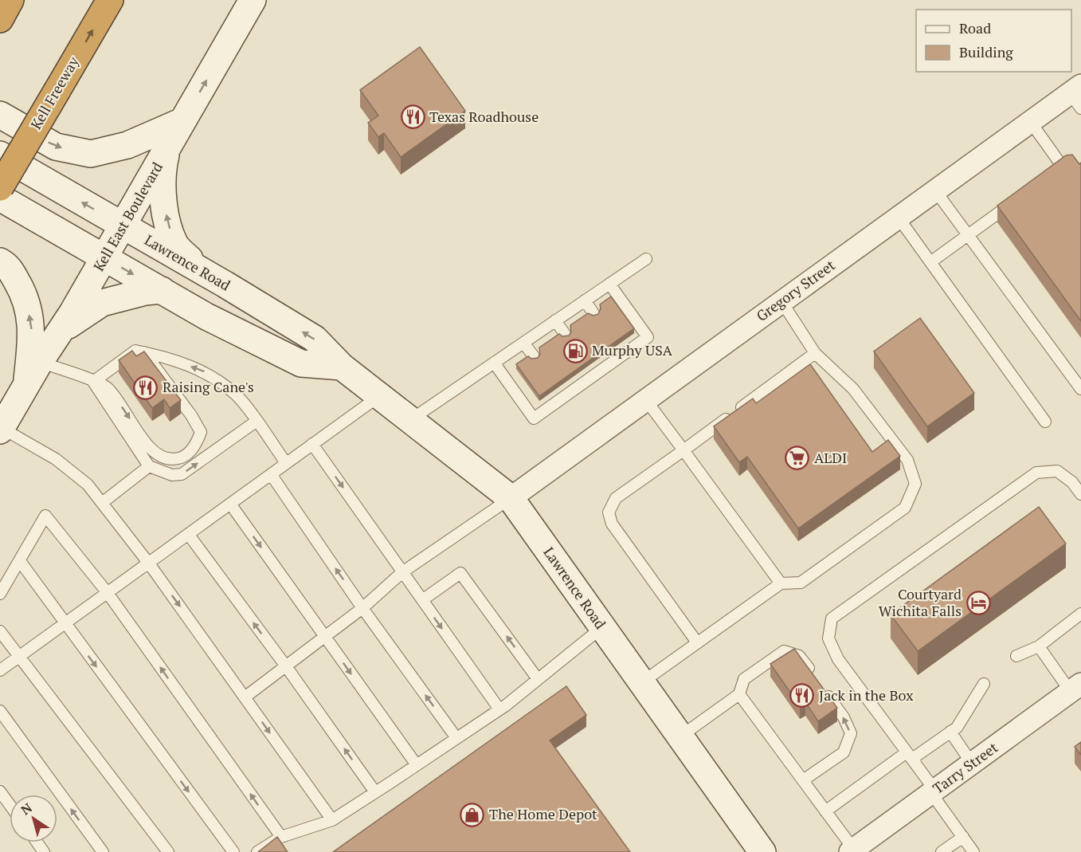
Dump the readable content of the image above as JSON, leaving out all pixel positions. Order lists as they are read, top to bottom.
{
  "streets": {
    "highway": ["Kell Freeway"],
    "street": [
      "Kell East Boulevard",
      "Lawrence Road",
      "Gregory Street",
      "Tarry Street"
    ]
  },
  "crossings": [
    ["Kell East Boulevard", "Lawrence Road"],
    ["Lawrence Road", "Gregory Street"]
  ],
  "one_way": ["Kell Freeway"],
  "places": {
    "restaurant": ["Texas Roadhouse", "Raising Cane's", "Jack in the Box"],
    "fuel station": ["Murphy USA"],
    "supermarket": ["ALDI"],
    "hotel": ["Courtyard Wichita Falls"],
    "shop": ["The Home Depot"]
  },
  "legend": ["Road", "Building"],
  "north": "top left"
}
